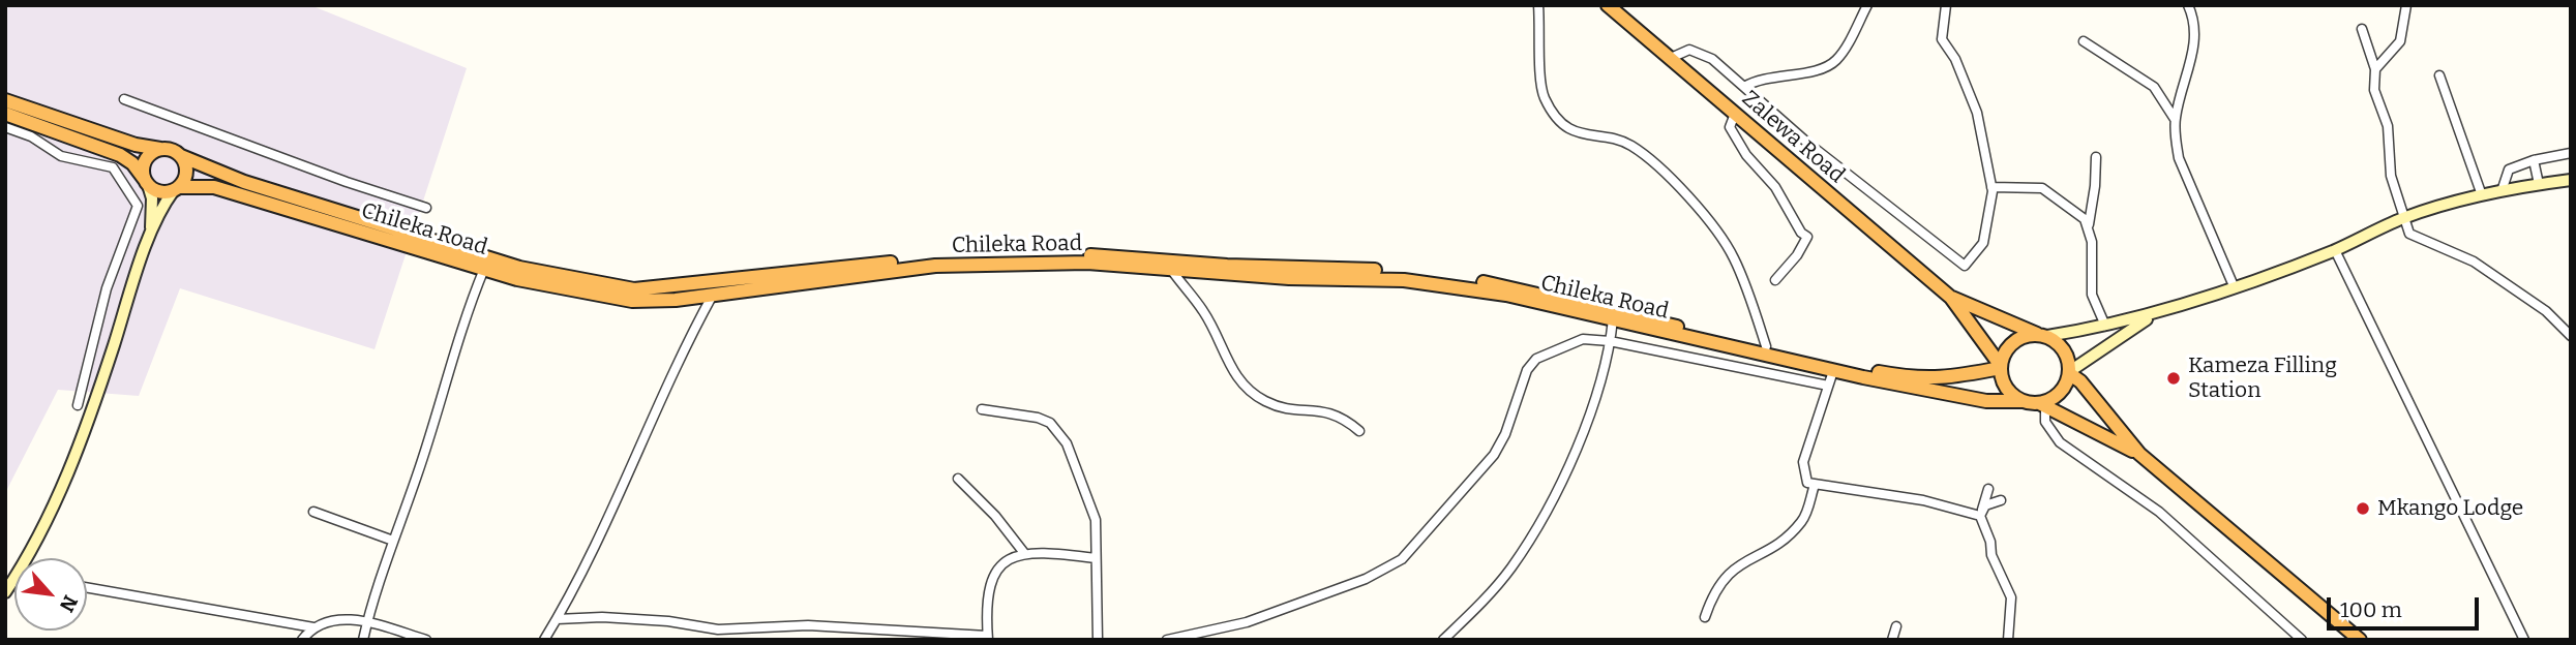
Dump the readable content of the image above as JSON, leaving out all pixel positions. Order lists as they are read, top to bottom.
{
  "streets": {
    "highway": ["Zalewa Road", "Chileka Road"]
  },
  "crossings": [
    ["Zalewa Road", "Chileka Road"]
  ],
  "places": ["Kameza Filling Station", "Mkango Lodge"],
  "scale_bar": "100 m",
  "north": "bottom right"
}
